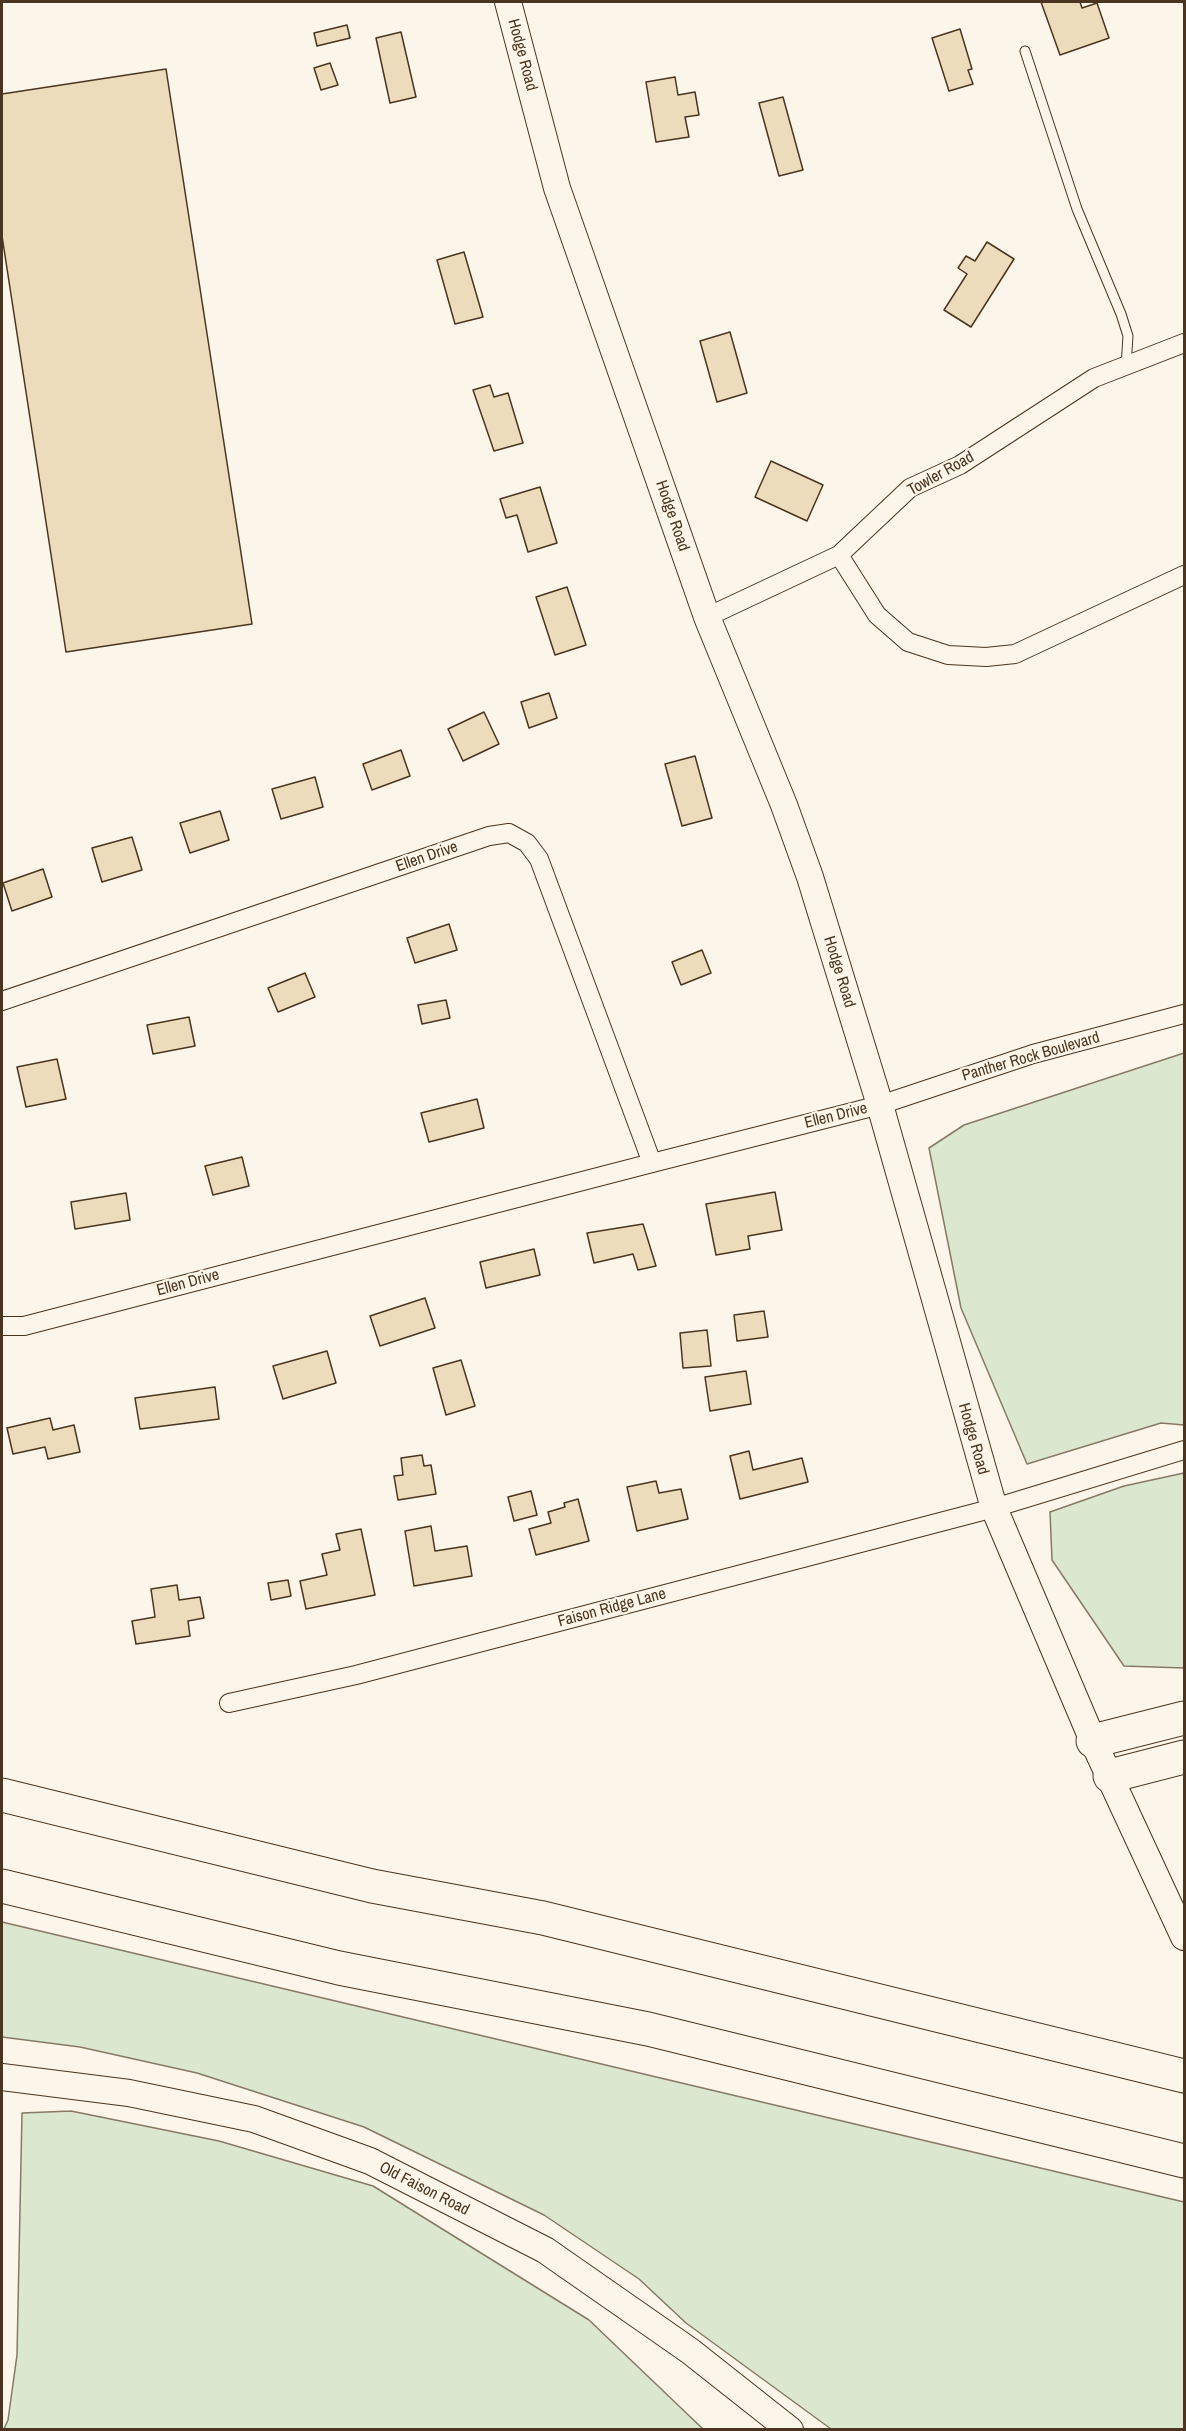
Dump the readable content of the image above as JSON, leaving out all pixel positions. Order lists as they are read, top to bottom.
{
  "streets": {
    "main road": ["Hodge Road", "Old Faison Road"],
    "street": [
      "Towler Road",
      "Ellen Drive",
      "Panther Rock Boulevard",
      "Faison Ridge Lane"
    ]
  },
  "crossings": [
    ["Hodge Road", "Towler Road"],
    ["Hodge Road", "Ellen Drive"],
    ["Hodge Road", "Panther Rock Boulevard"],
    ["Hodge Road", "Faison Ridge Lane"],
    ["Ellen Drive", "Panther Rock Boulevard"]
  ]
}
